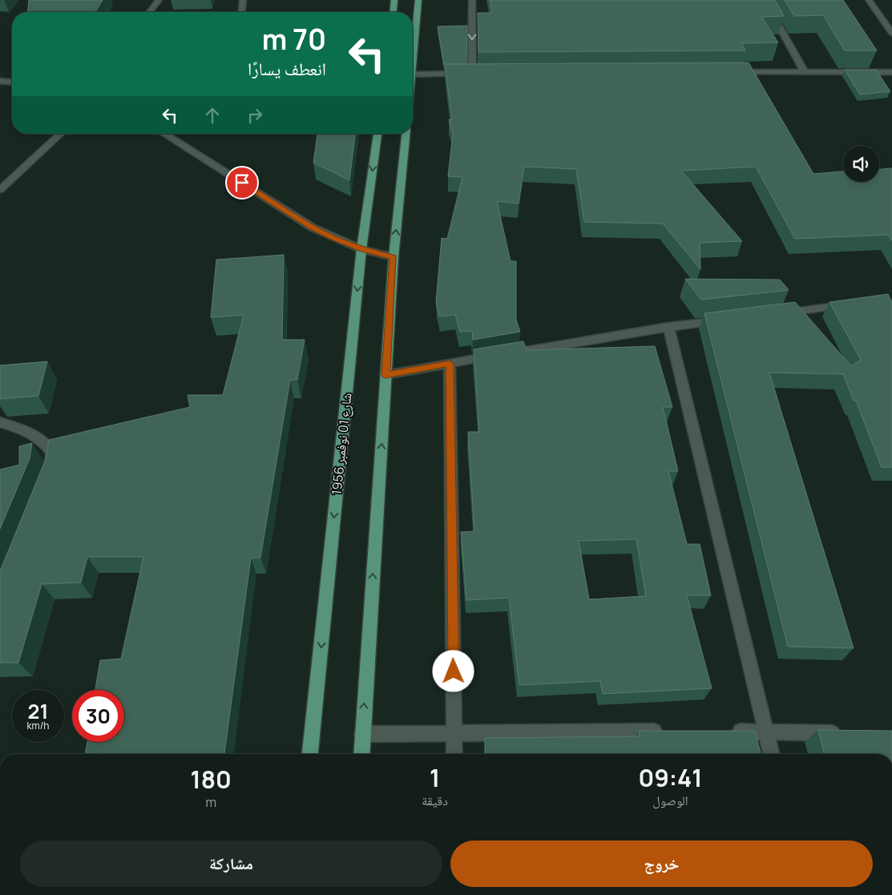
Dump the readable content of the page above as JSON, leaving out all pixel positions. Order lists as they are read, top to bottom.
{
  "streets": {
    "main road": ["شارع 01 نوفمبر 1956"]
  },
  "page": {
    "turn": ["70 m", "انعطف يسارًا"],
    "speed": "21 km/h",
    "limit": "30",
    "eta": [
      "09:41",
      "الوصول",
      "1",
      "دقيقة",
      "180",
      "m"
    ],
    "buttons": ["خروج", "مشاركة"]
  }
}
